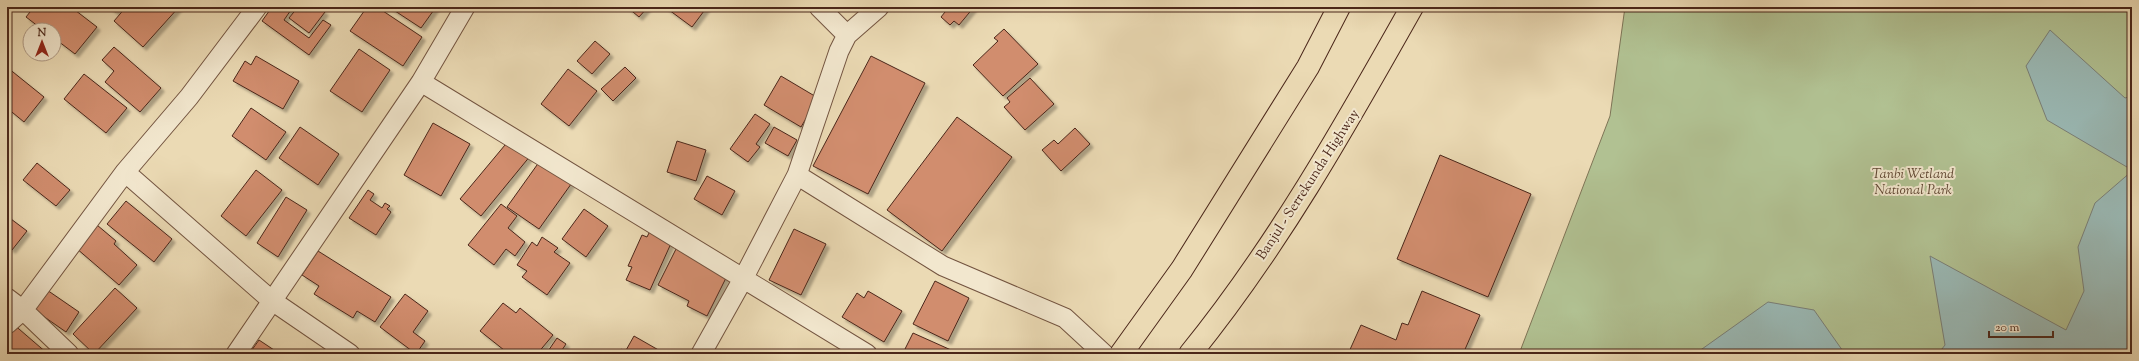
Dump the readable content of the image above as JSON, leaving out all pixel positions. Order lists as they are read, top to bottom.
{
  "streets": {
    "highway": ["Banjul - Serrekunda Highway"]
  },
  "parks": ["Tanbi Wetland National Park"],
  "scale_bar": "20 m",
  "north": "top"
}
